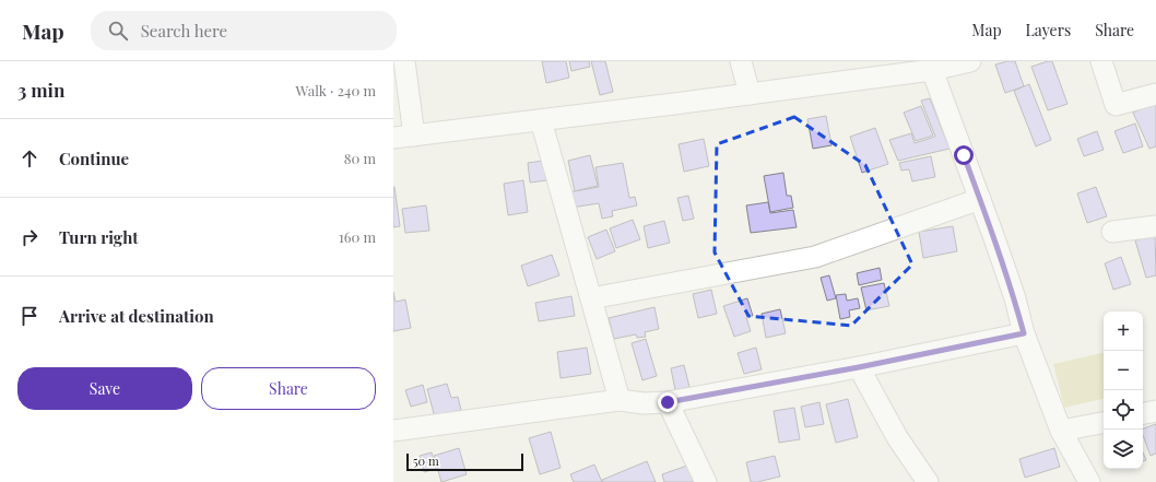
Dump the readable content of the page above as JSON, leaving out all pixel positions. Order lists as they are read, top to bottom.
{
  "scale_bar": "50 m",
  "page": {
    "header": "Map",
    "search": "Search here",
    "nav": ["Map", "Layers", "Share"],
    "heading": ["3 min", "Walk · 240 m"],
    "list": [
      ["Continue", "80 m"],
      ["Turn right", "160 m"],
      "Arrive at destination"
    ],
    "map_buttons": ["+", "−"],
    "buttons": ["Save", "Share"],
    "scale": "50 m"
  }
}
